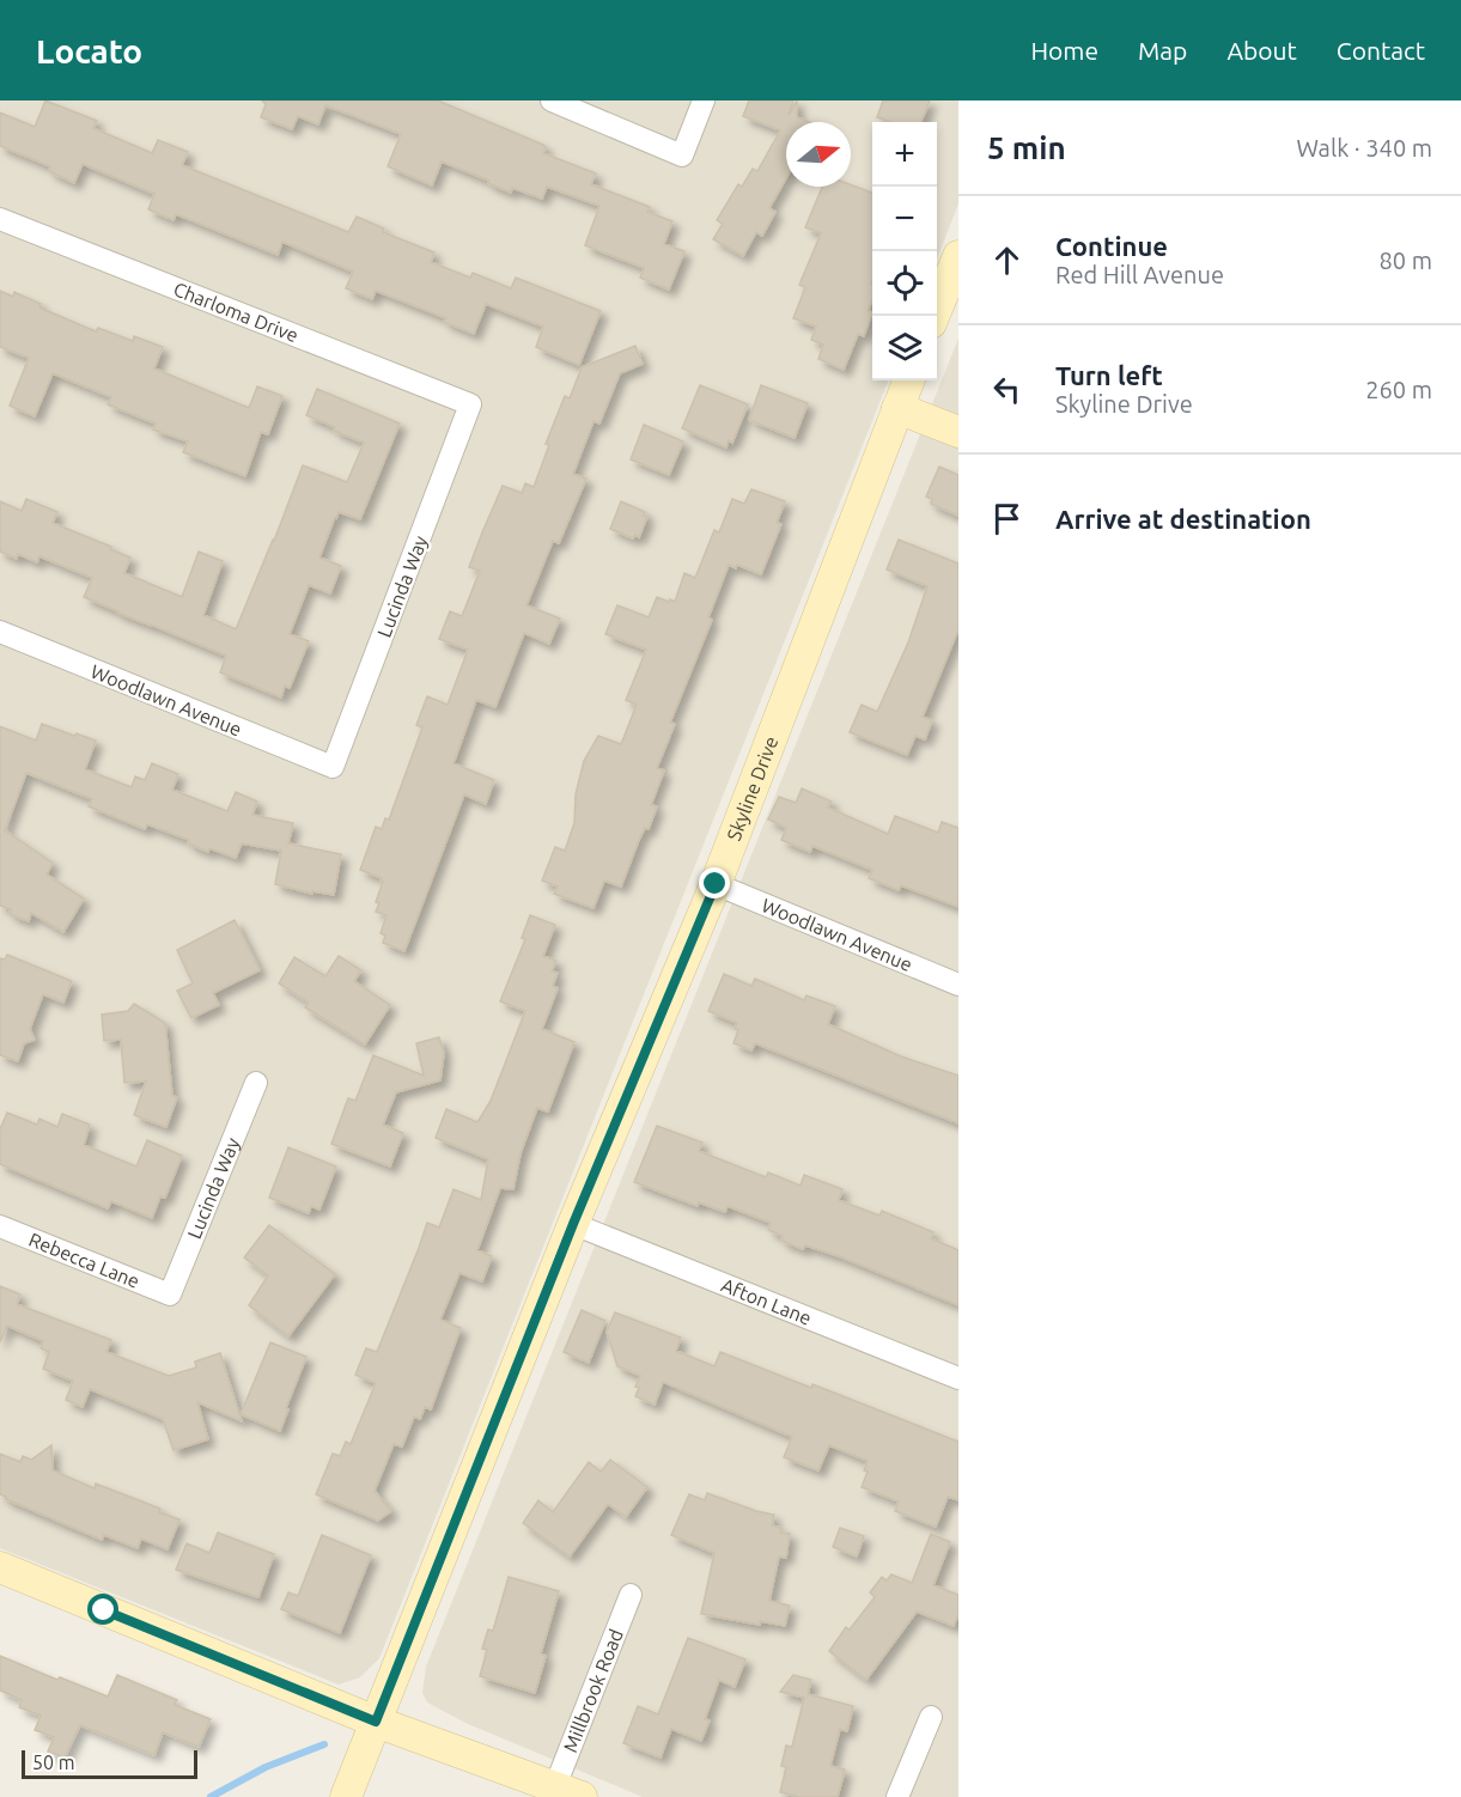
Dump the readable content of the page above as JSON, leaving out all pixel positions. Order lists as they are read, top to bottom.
{
  "streets": {
    "street": [
      "Charloma Drive",
      "Lucinda Way",
      "Woodlawn Avenue",
      "Skyline Drive",
      "Rebecca Lane",
      "Afton Lane",
      "Millbrook Road"
    ]
  },
  "crossings": [
    ["Charloma Drive", "Lucinda Way"],
    ["Lucinda Way", "Woodlawn Avenue"],
    ["Lucinda Way", "Rebecca Lane"],
    ["Woodlawn Avenue", "Skyline Drive"],
    ["Skyline Drive", "Afton Lane"]
  ],
  "scale_bar": "50 m",
  "north": "right",
  "page": {
    "header": "Locato",
    "nav": [
      "Home",
      "Map",
      "About",
      "Contact"
    ],
    "heading": ["5 min", "Walk · 340 m"],
    "map_buttons": ["+", "−"],
    "list": [
      ["Continue", "Red Hill Avenue", "80 m"],
      ["Turn left", "Skyline Drive", "260 m"],
      "Arrive at destination"
    ],
    "scale": "50 m"
  }
}
